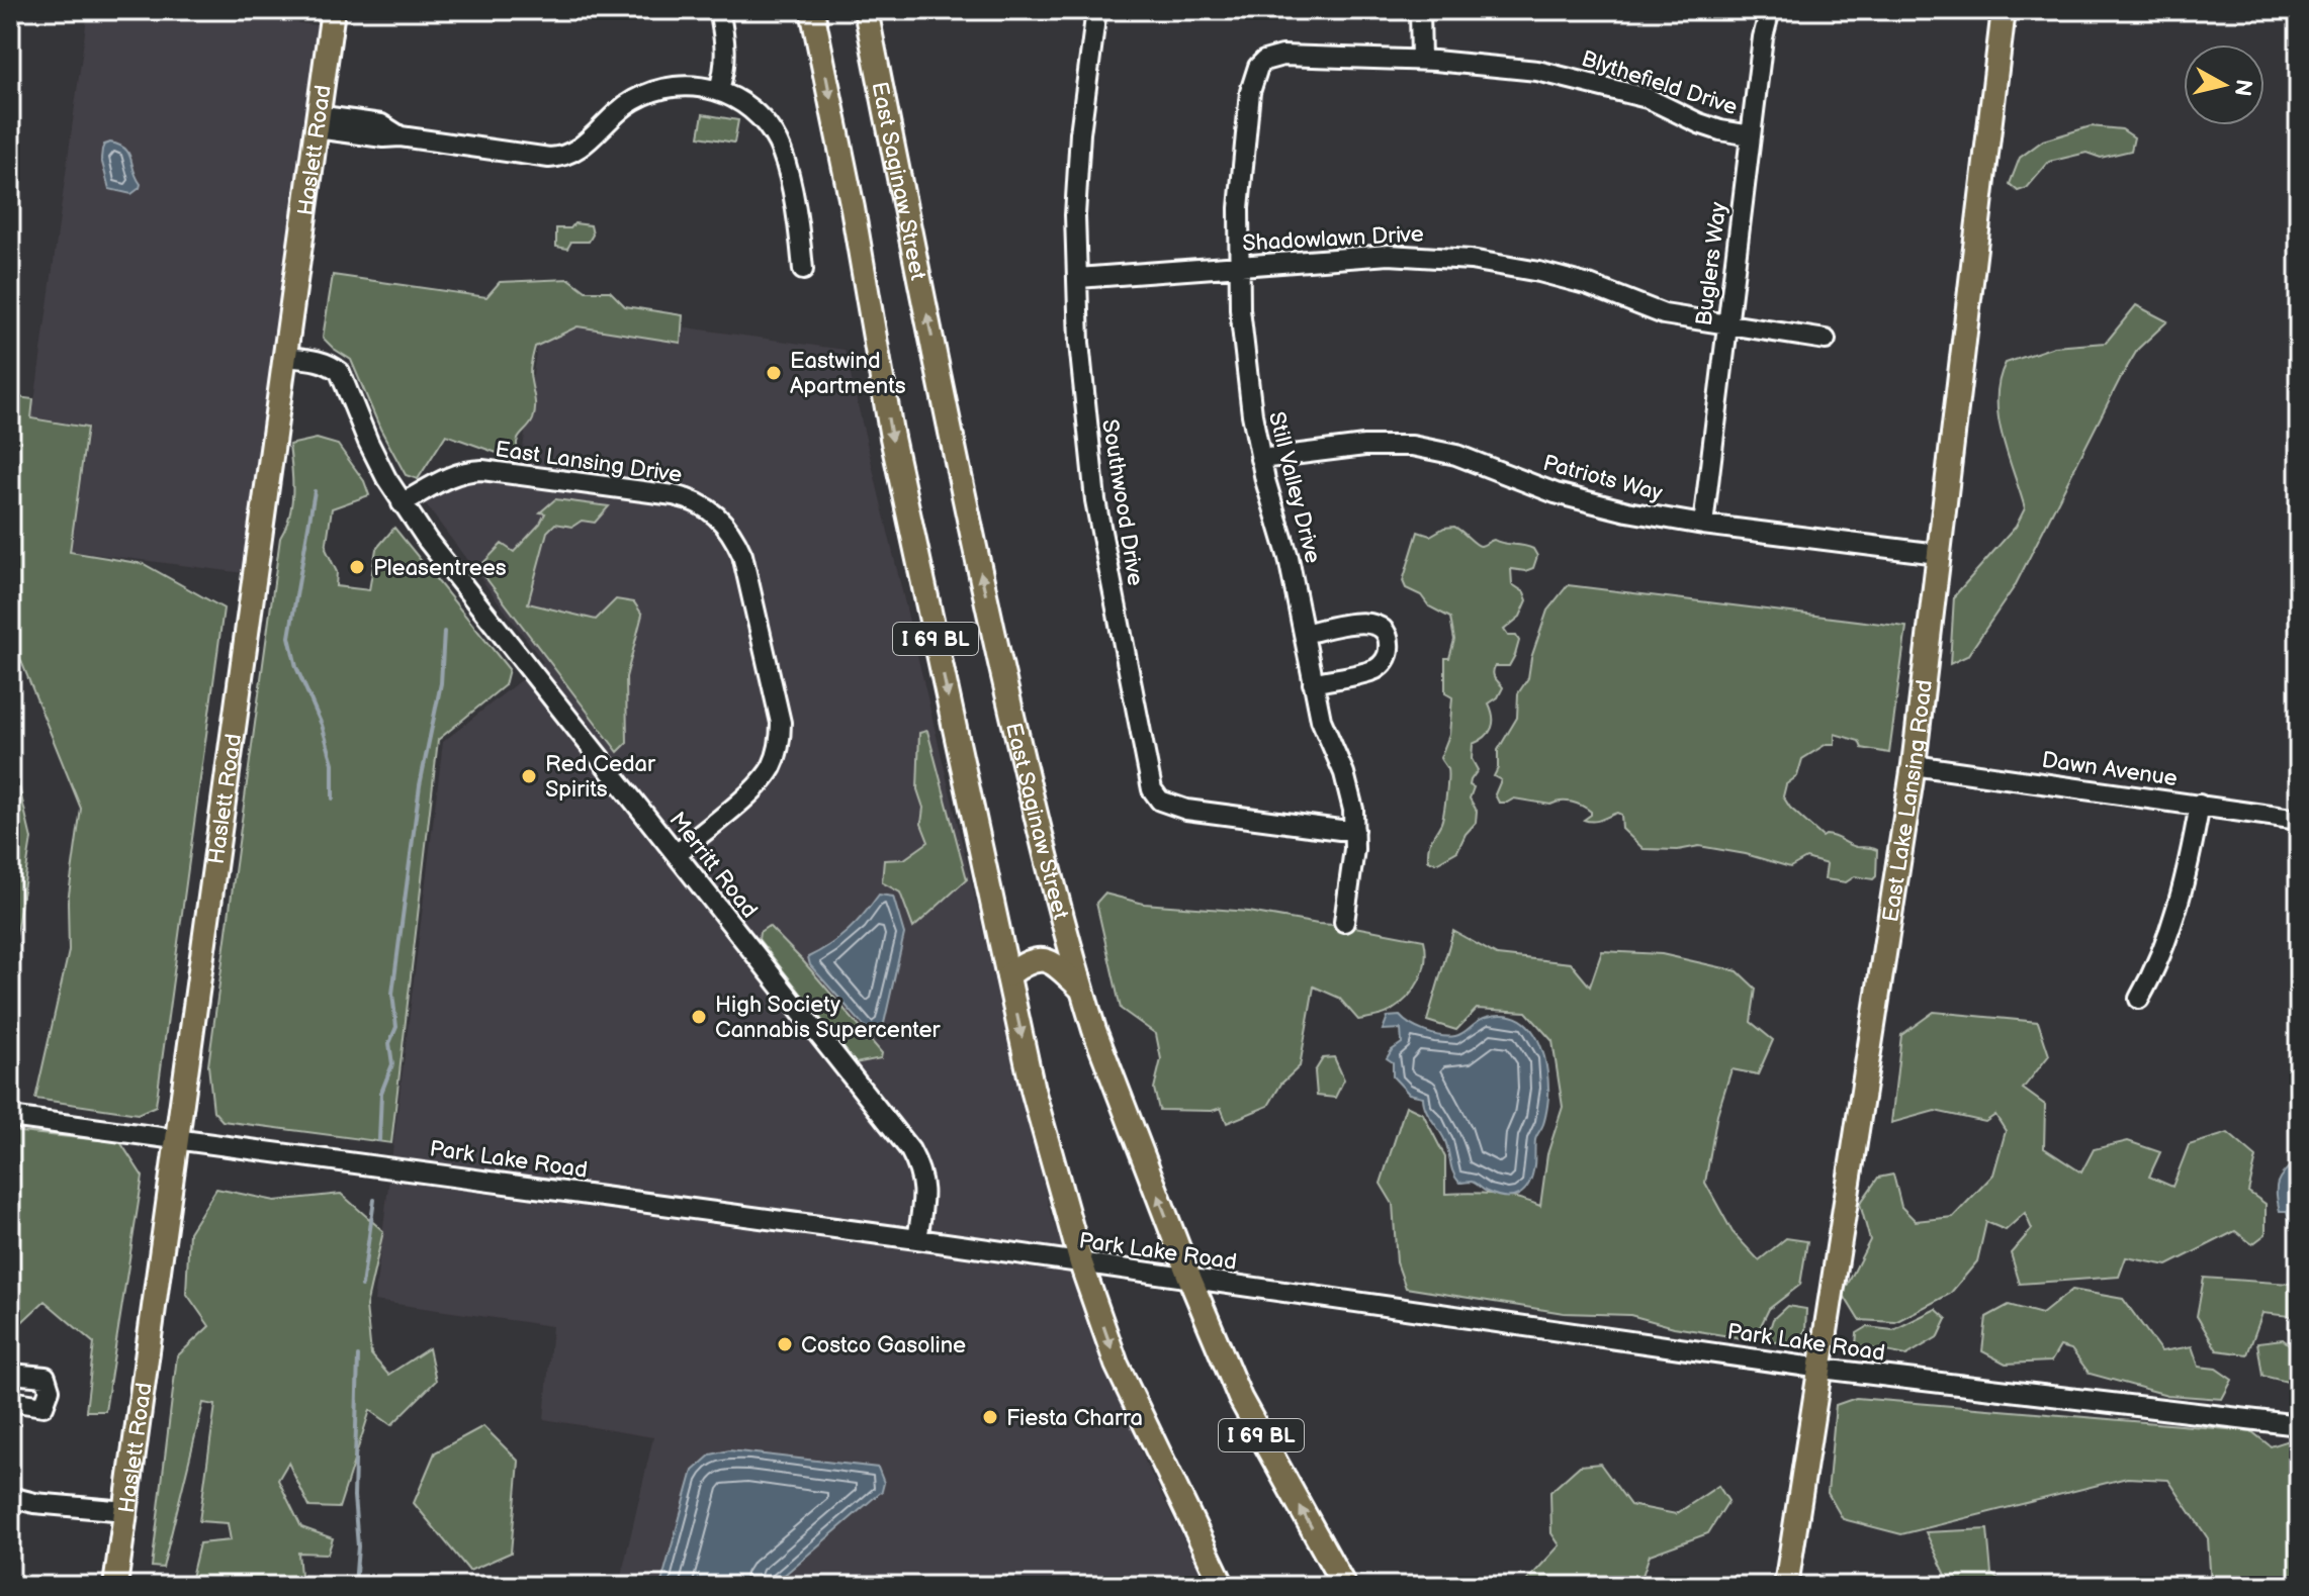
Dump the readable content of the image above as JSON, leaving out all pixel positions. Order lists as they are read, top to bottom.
{
  "streets": {
    "main road": [
      "Haslett Road",
      "East Saginaw Street",
      "I 69 BL",
      "East Lake Lansing Road"
    ],
    "street": [
      "Blythefield Drive",
      "Shadowlawn Drive",
      "Buglers Way",
      "East Lansing Drive",
      "Patriots Way",
      "Still Valley Drive",
      "Southwood Drive",
      "Dawn Avenue",
      "Merritt Road",
      "Park Lake Road"
    ]
  },
  "crossings": [
    ["Blythefield Drive", "Buglers Way"],
    ["Blythefield Drive", "Still Valley Drive"],
    ["Haslett Road", "Merritt Road"],
    ["Haslett Road", "Park Lake Road"],
    ["East Saginaw Street", "Park Lake Road"],
    ["Shadowlawn Drive", "Buglers Way"],
    ["Shadowlawn Drive", "Still Valley Drive"],
    ["Shadowlawn Drive", "Southwood Drive"],
    ["Buglers Way", "Patriots Way"],
    ["East Lansing Drive", "Merritt Road"],
    ["Patriots Way", "Still Valley Drive"],
    ["Patriots Way", "East Lake Lansing Road"],
    ["Still Valley Drive", "Southwood Drive"],
    ["I 69 BL", "Park Lake Road"],
    ["Dawn Avenue", "East Lake Lansing Road"],
    ["East Lake Lansing Road", "Park Lake Road"],
    ["Merritt Road", "Park Lake Road"]
  ],
  "places": [
    "Eastwind Apartments",
    "Pleasentrees",
    "Red Cedar Spirits",
    "High Society Cannabis Supercenter",
    "Costco Gasoline",
    "Fiesta Charra"
  ],
  "north": "right"
}
